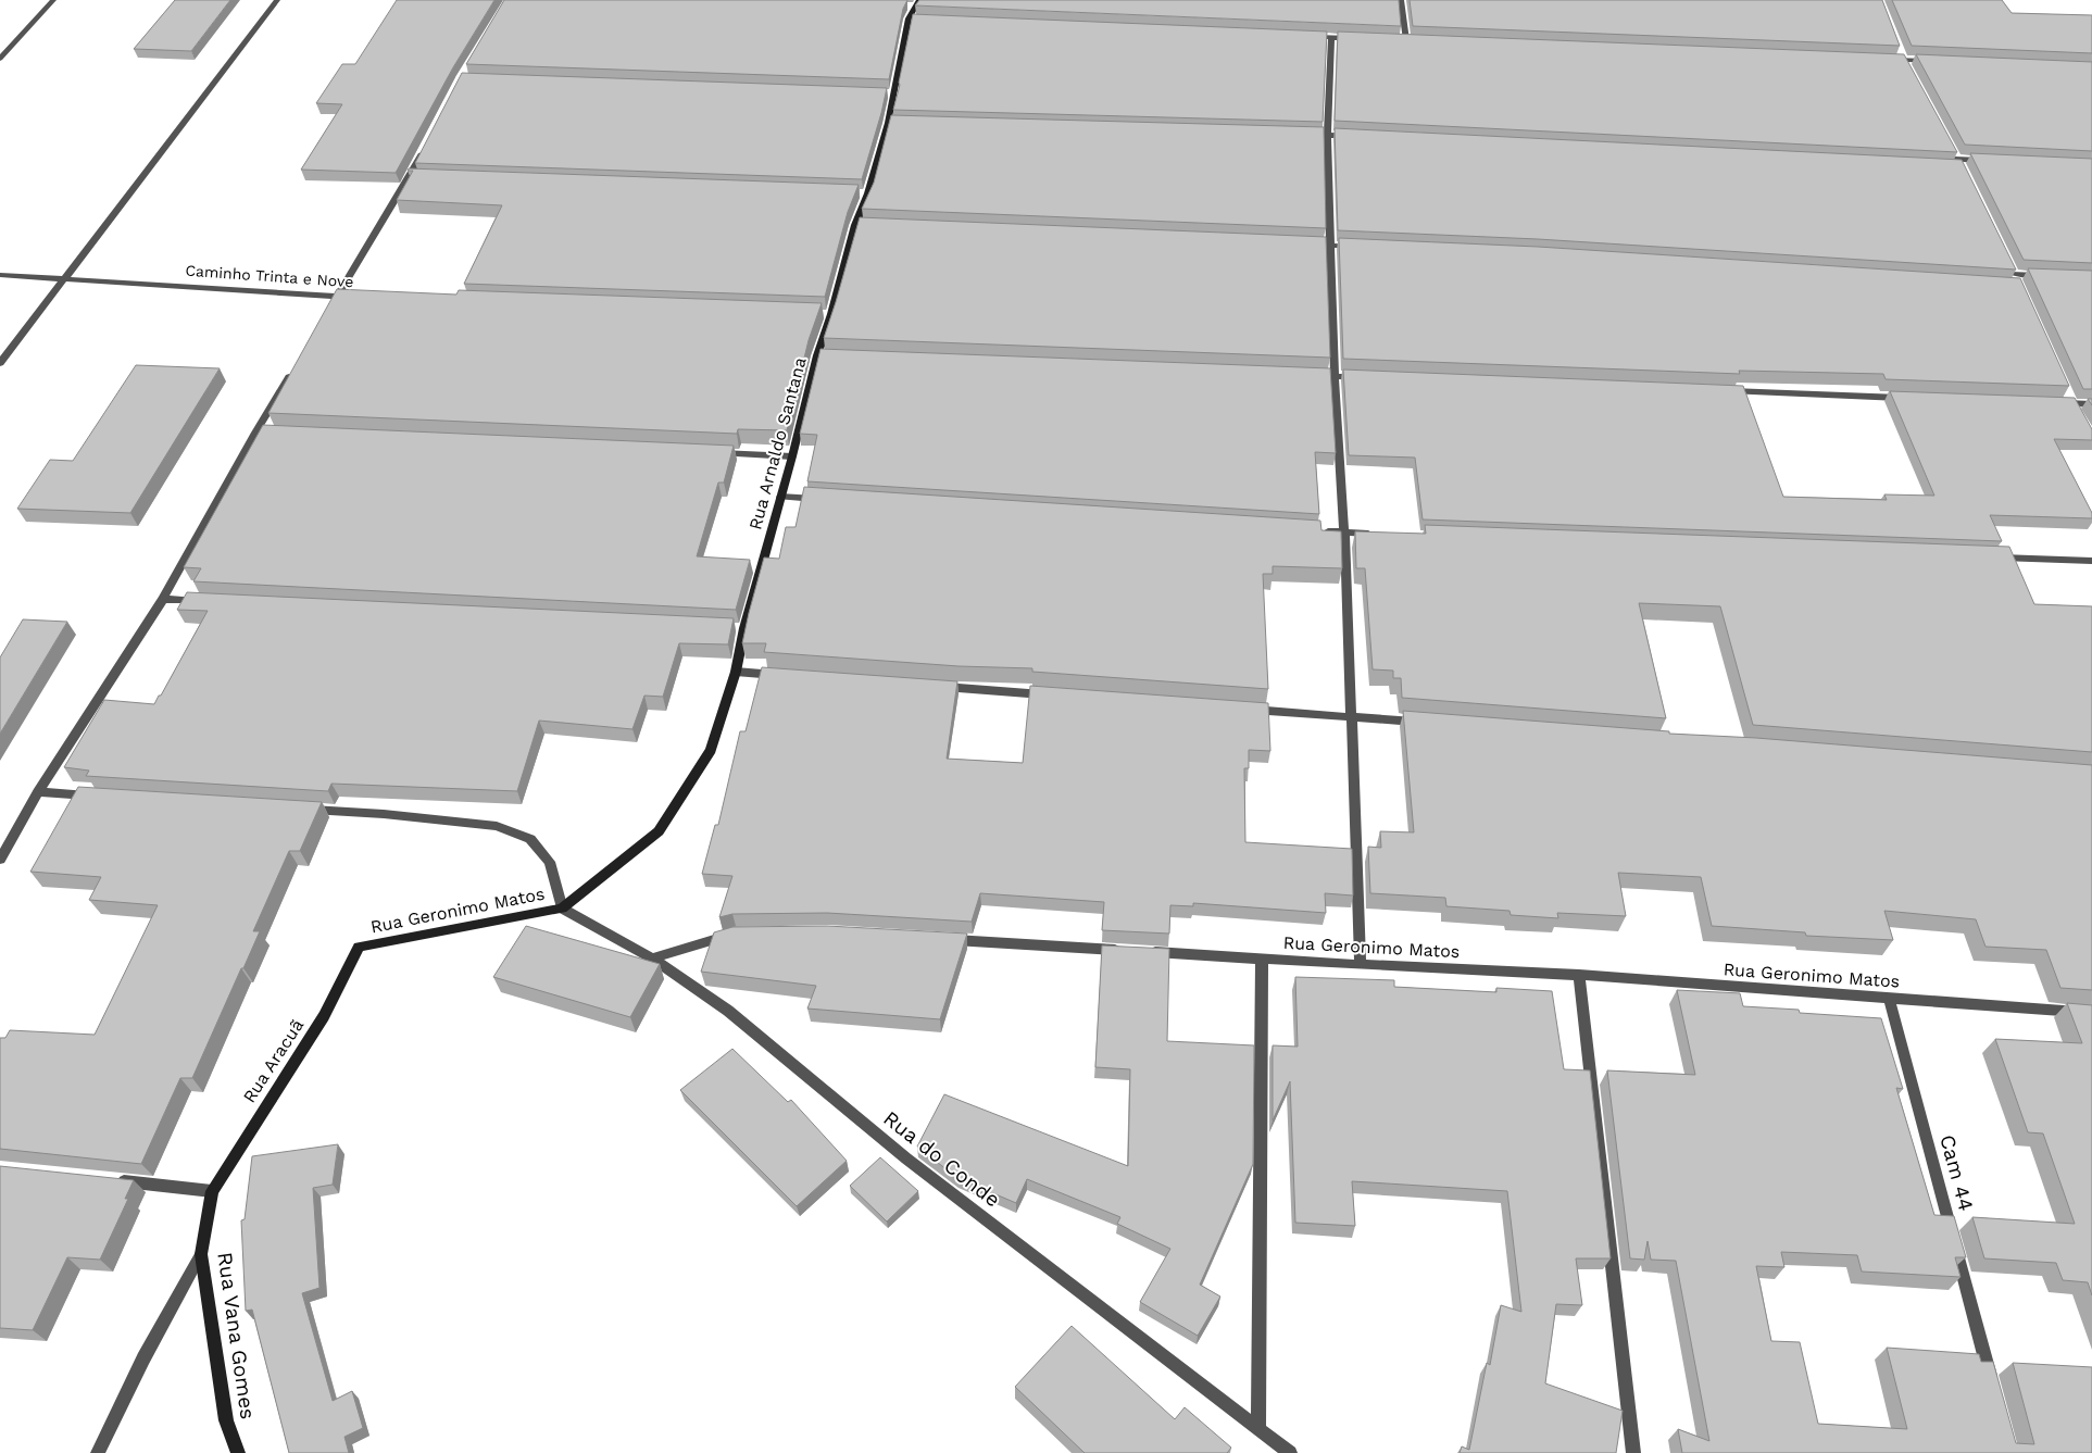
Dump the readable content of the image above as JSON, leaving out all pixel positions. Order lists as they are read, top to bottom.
{
  "streets": {
    "street": [
      "Caminho Trinta e Nove",
      "Rua Arnaldo Santana",
      "Rua Geronimo Matos",
      "Rua Aracuã",
      "Rua do Conde",
      "Cam 44",
      "Rua Vana Gomes"
    ]
  },
  "crossings": [
    ["Rua Arnaldo Santana", "Rua Geronimo Matos"],
    ["Rua Geronimo Matos", "Rua Aracuã"],
    ["Rua Geronimo Matos", "Rua do Conde"],
    ["Rua Geronimo Matos", "Cam 44"],
    ["Rua Aracuã", "Rua Vana Gomes"]
  ]
}
